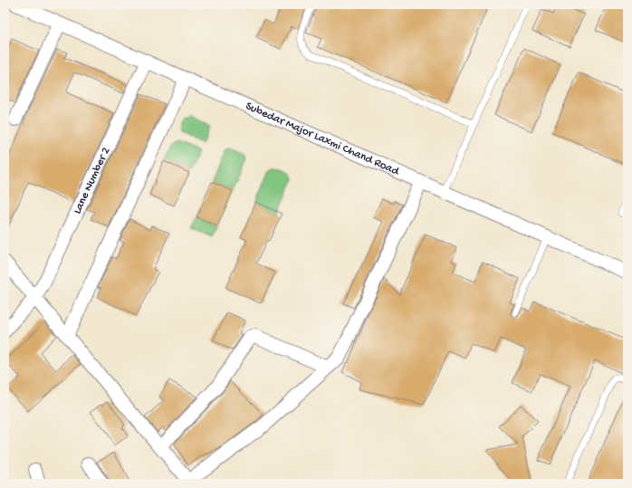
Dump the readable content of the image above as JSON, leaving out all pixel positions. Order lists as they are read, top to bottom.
{
  "streets": {
    "street": ["Subedar Major Laxmi Chand Road", "Lane Number 2"]
  },
  "crossings": [
    ["Subedar Major Laxmi Chand Road", "Lane Number 2"]
  ]
}
